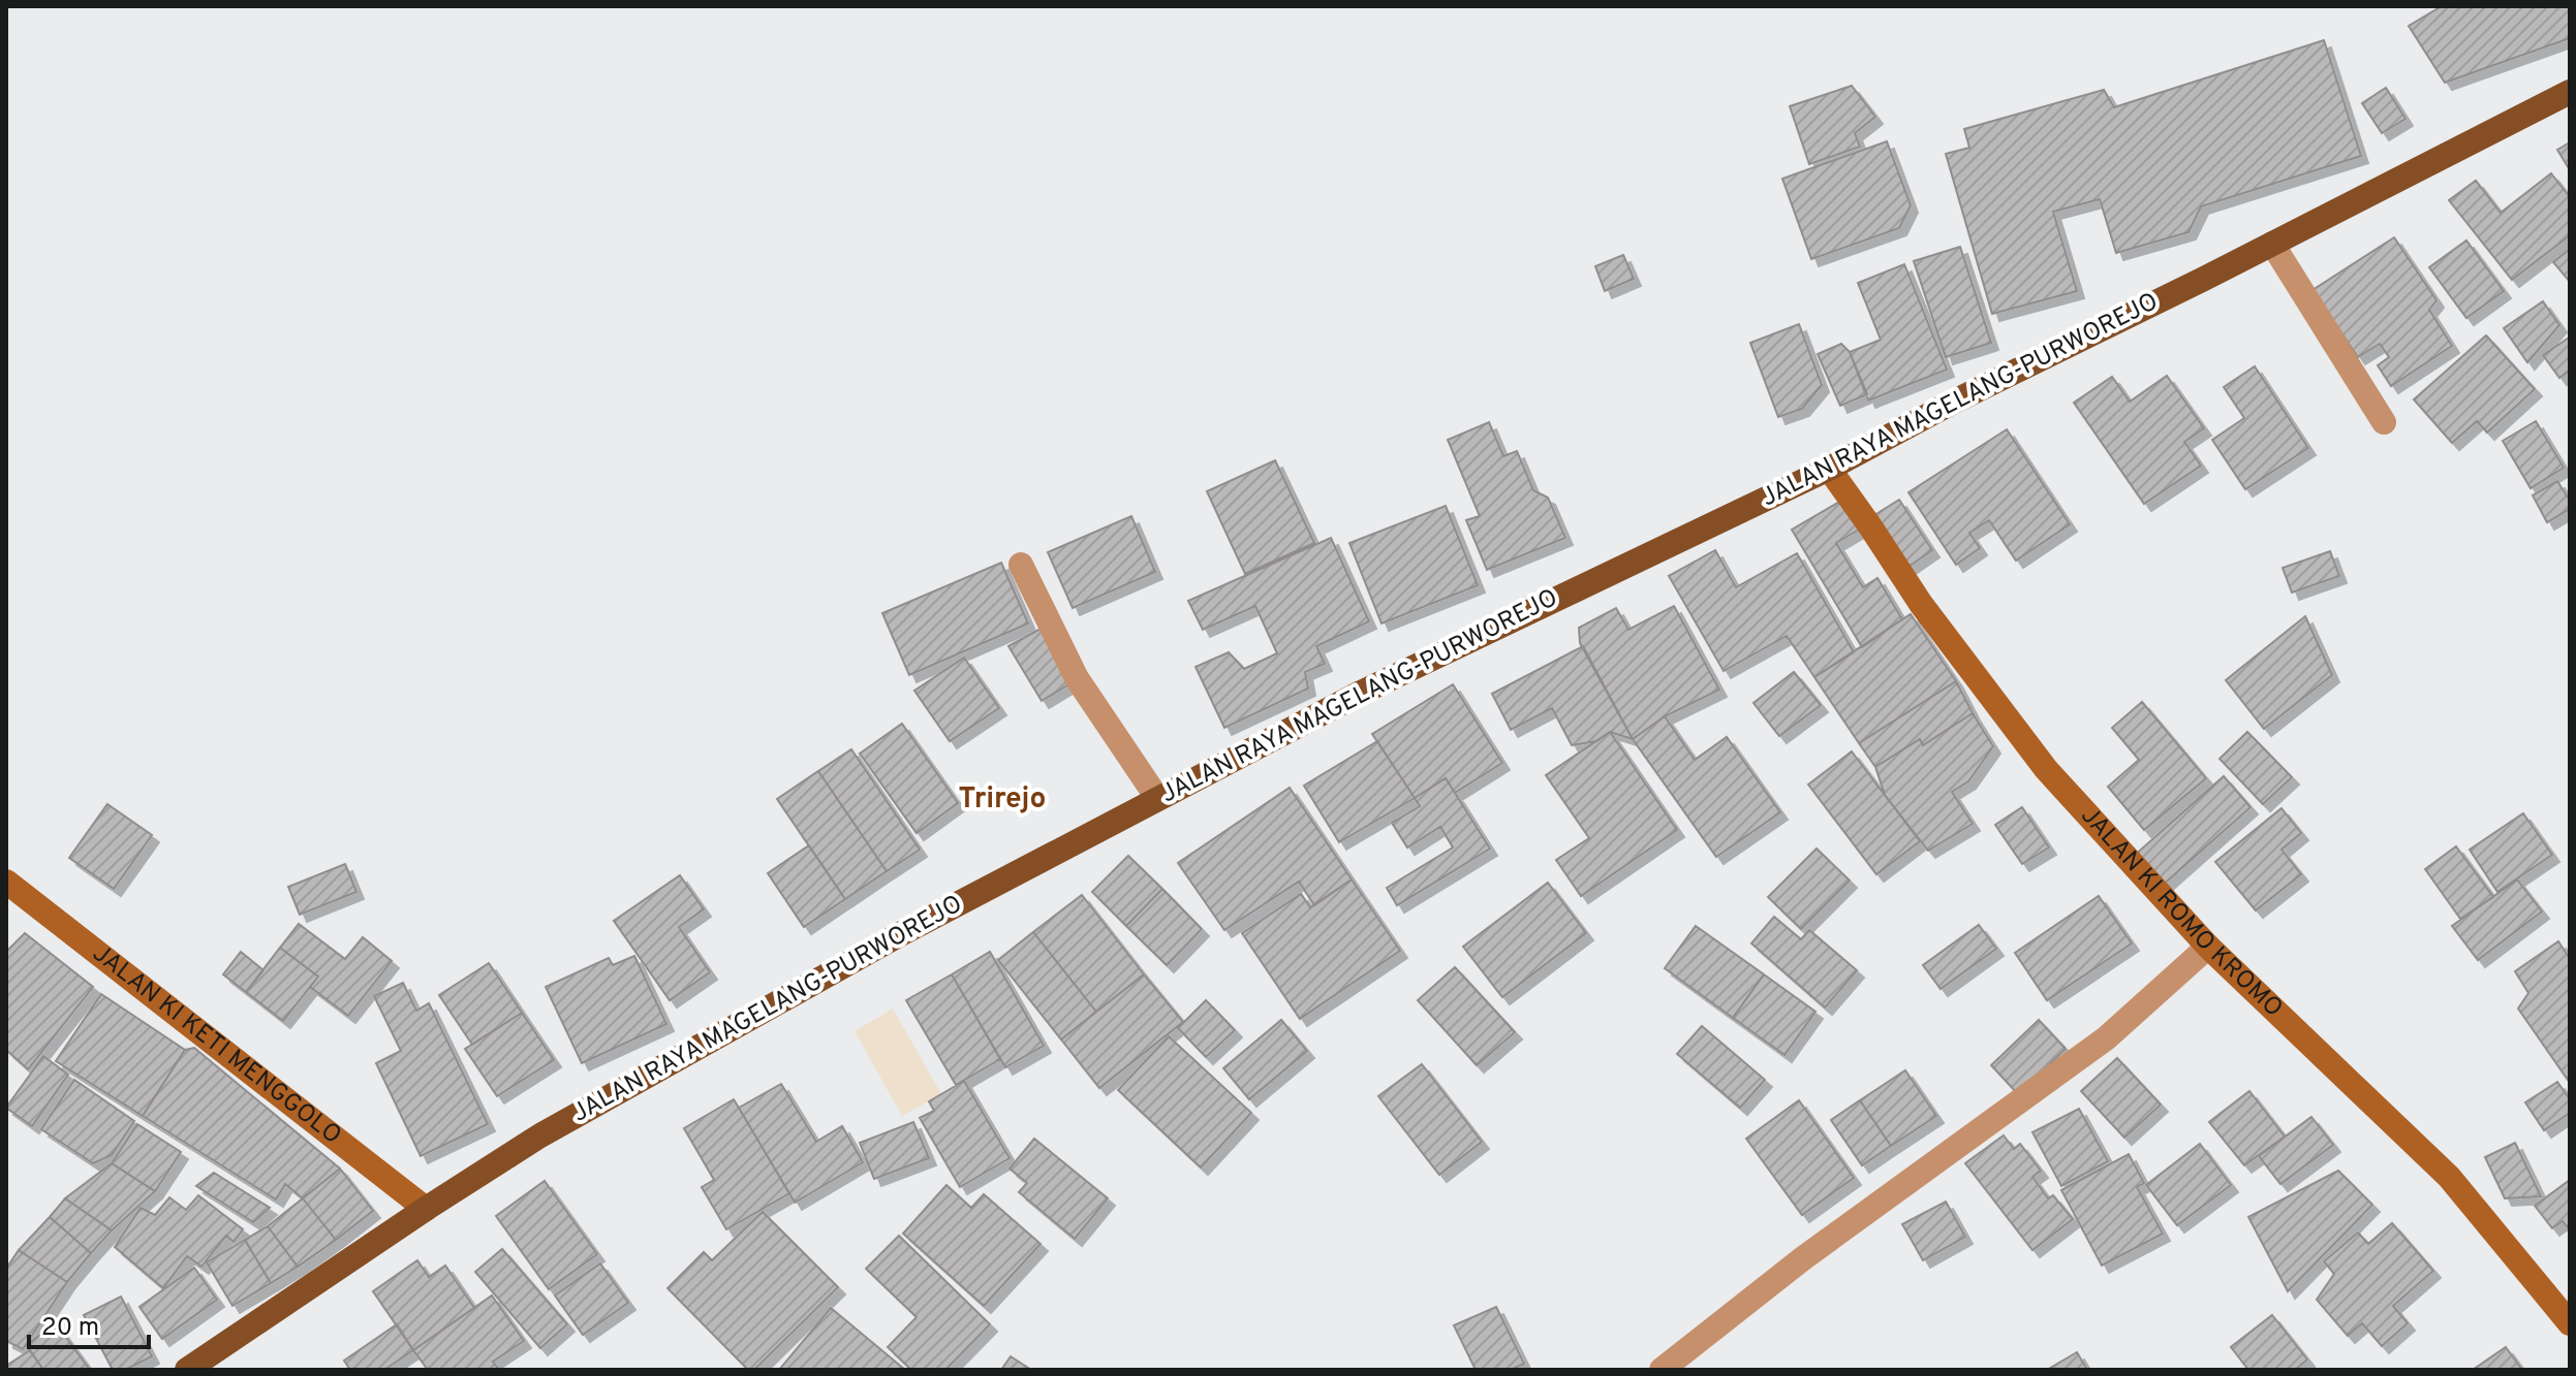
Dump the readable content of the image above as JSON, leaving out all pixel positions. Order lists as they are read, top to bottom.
{
  "streets": {
    "main road": ["JALAN RAYA MAGELANG-PURWOREJO"],
    "street": ["JALAN KI ROMO KROMO", "JALAN KI KETI MENGGOLO"]
  },
  "crossings": [
    ["JALAN RAYA MAGELANG-PURWOREJO", "JALAN KI ROMO KROMO"],
    ["JALAN RAYA MAGELANG-PURWOREJO", "JALAN KI KETI MENGGOLO"]
  ],
  "districts": ["Trirejo"],
  "scale_bar": "20 m"
}
